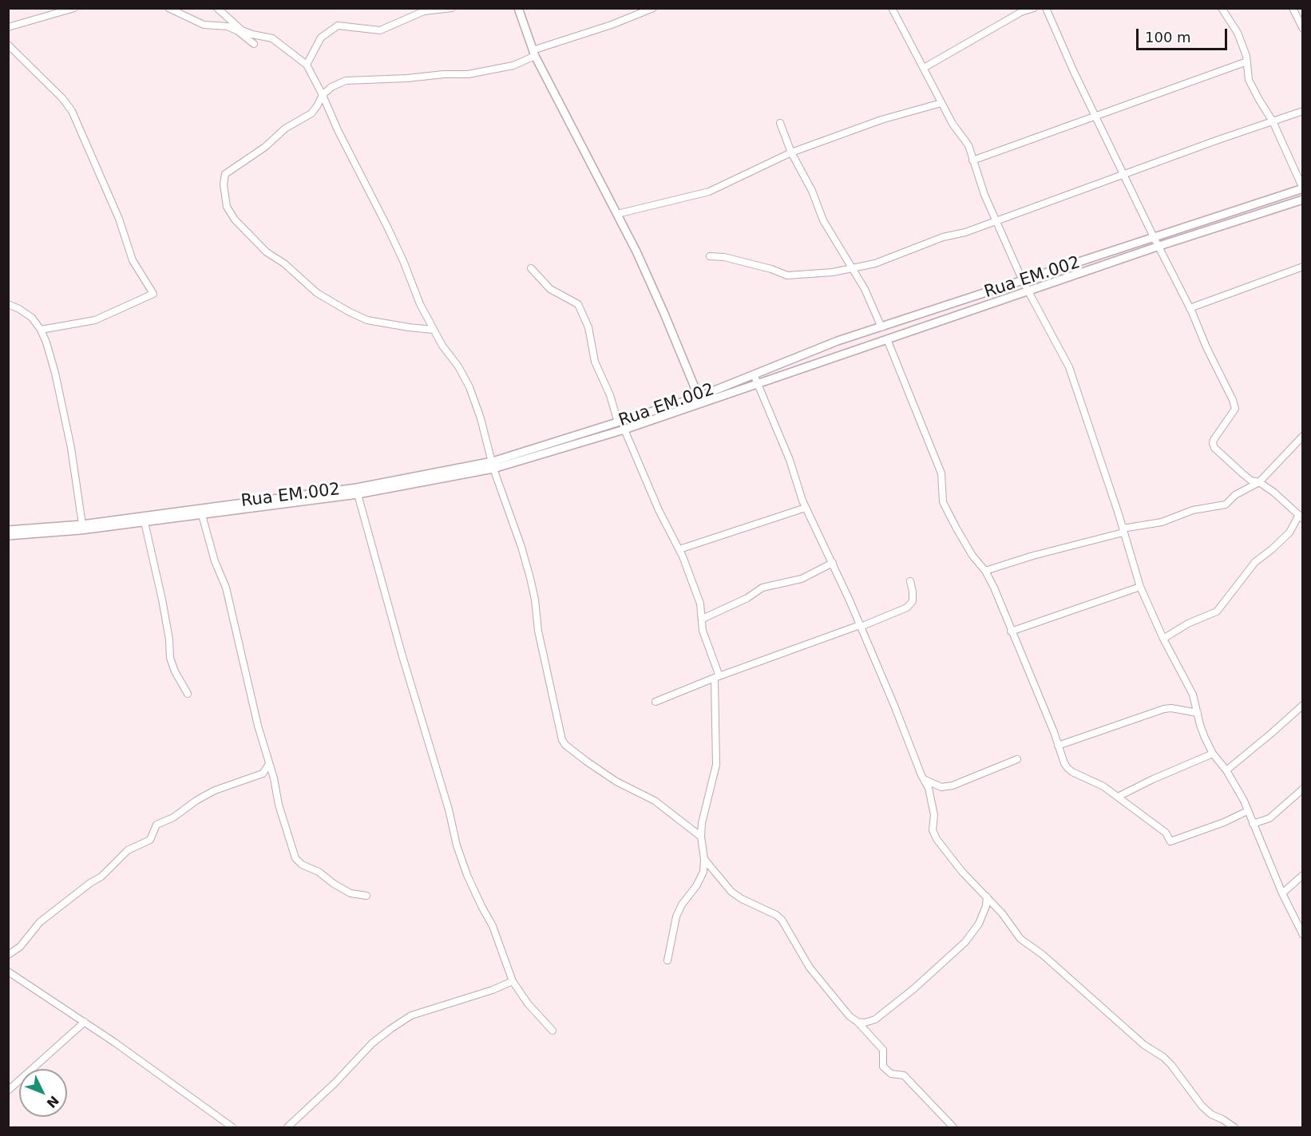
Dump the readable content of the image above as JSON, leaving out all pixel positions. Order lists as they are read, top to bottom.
{
  "streets": {
    "street": ["Rua EM.002"]
  },
  "scale_bar": "100 m",
  "north": "bottom right"
}
